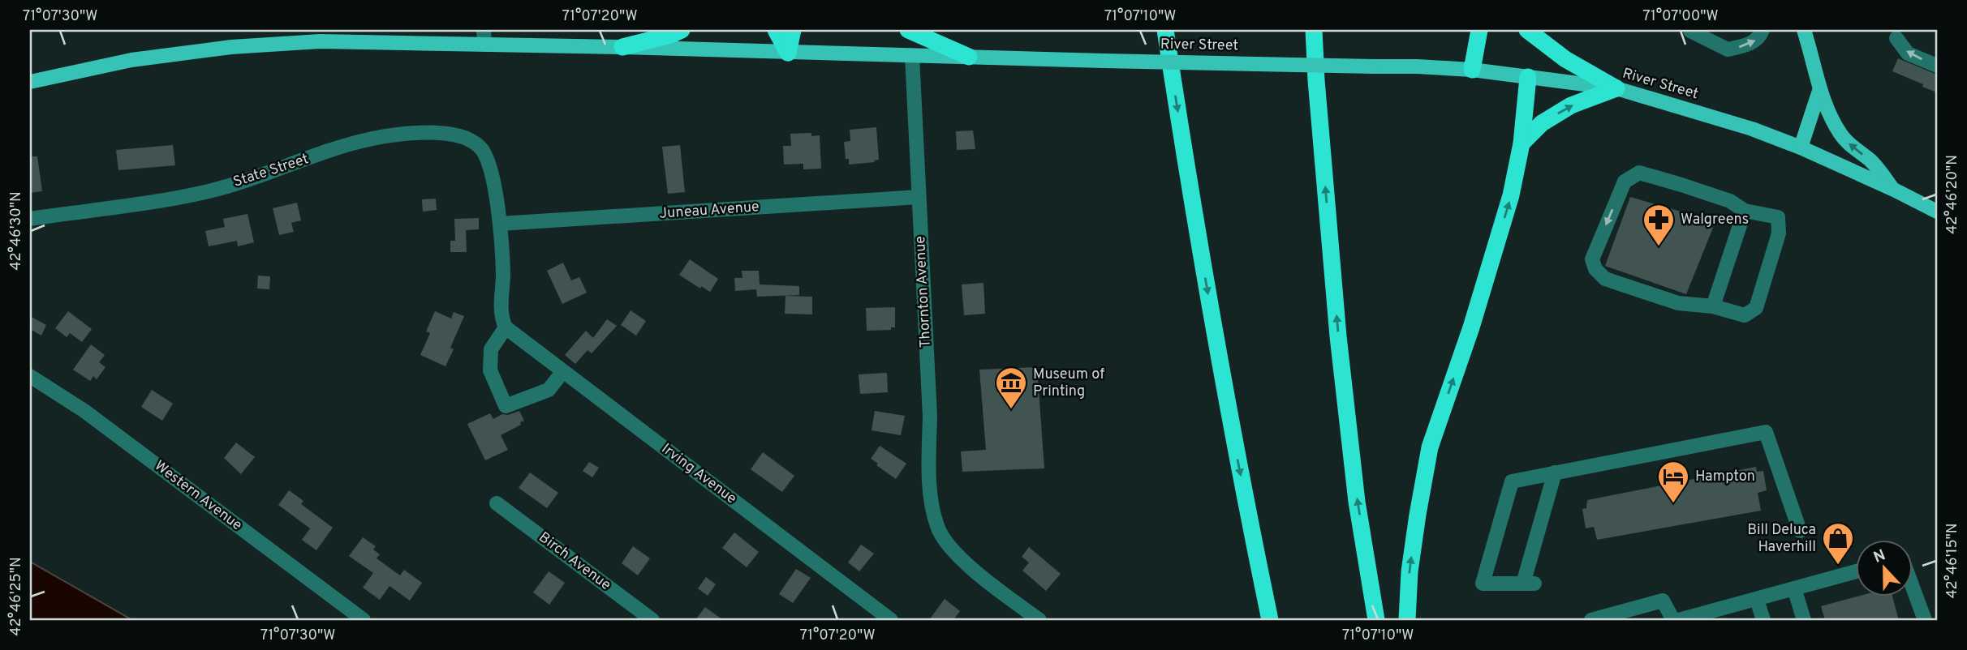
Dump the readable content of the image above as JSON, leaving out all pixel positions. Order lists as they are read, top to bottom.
{
  "streets": {
    "main road": ["River Street"],
    "street": [
      "State Street",
      "Juneau Avenue",
      "Thornton Avenue",
      "Irving Avenue",
      "Western Avenue",
      "Birch Avenue"
    ]
  },
  "crossings": [
    ["River Street", "Thornton Avenue"],
    ["State Street", "Juneau Avenue"],
    ["State Street", "Irving Avenue"],
    ["Juneau Avenue", "Thornton Avenue"]
  ],
  "places": {
    "pharmacy": ["Walgreens"],
    "museum": ["Museum of Printing"],
    "hotel": ["Hampton"],
    "shop": ["Bill Deluca Haverhill"]
  },
  "north": "top",
  "coordinates": [
    "71°07'30\"W",
    "71°07'20\"W",
    "71°07'10\"W",
    "71°07'00\"W",
    "42°46'20\"N",
    "42°46'30\"N",
    "42°46'15\"N",
    "42°46'25\"N"
  ]
}
